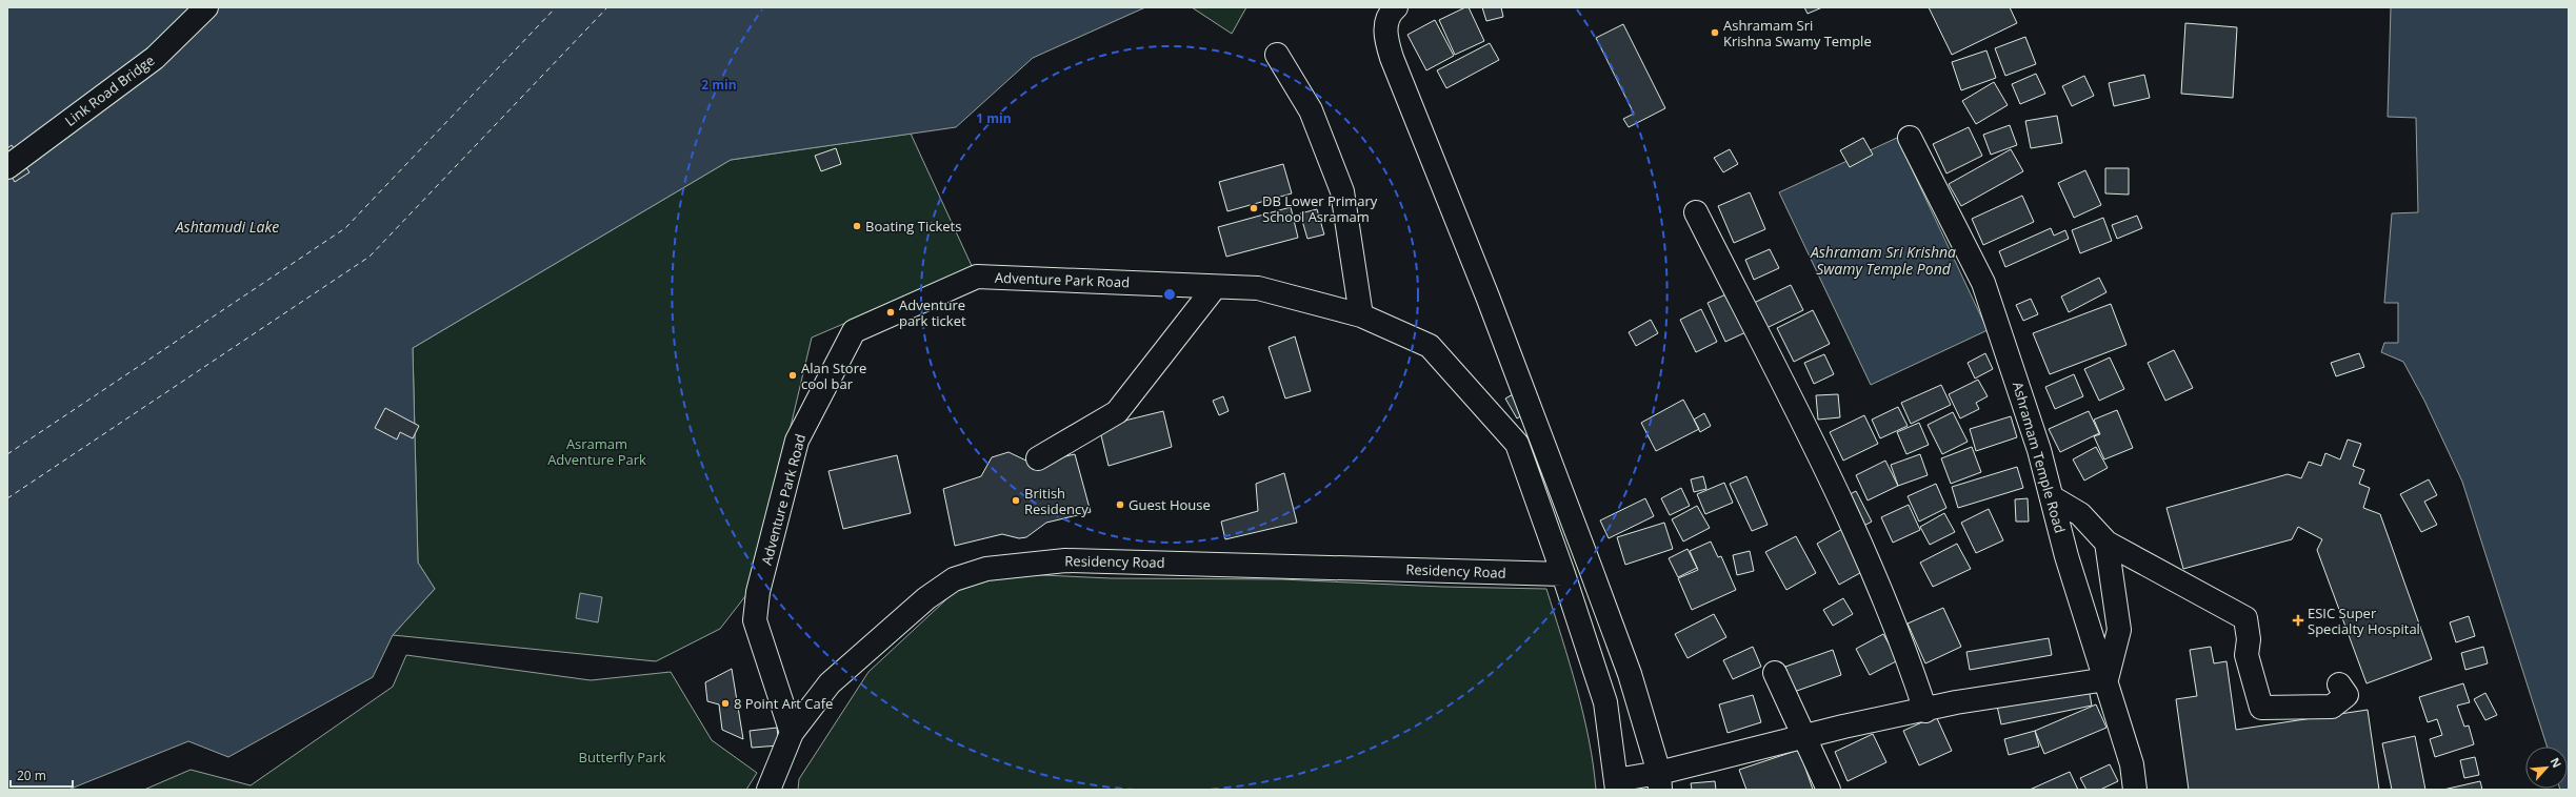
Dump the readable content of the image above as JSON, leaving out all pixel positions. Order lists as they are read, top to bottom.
{
  "streets": {
    "street": [
      "Link Road Bridge",
      "Adventure Park Road",
      "Ashramam Temple Road",
      "Residency Road"
    ]
  },
  "crossings": [
    ["Adventure Park Road", "Residency Road"]
  ],
  "water": ["Ashtamudi Lake", "Ashramam Sri Krishna Swamy Temple Pond"],
  "parks": ["Asramam Adventure Park", "Butterfly Park"],
  "places": {
    "other": [
      "Ashramam Sri Krishna Swamy Temple",
      "DB Lower Primary School Asramam",
      "Boating Tickets",
      "Adventure park ticket",
      "Alan Store cool bar",
      "British Residency",
      "Guest House",
      "8 Point Art Cafe"
    ],
    "health": ["ESIC Super Specialty Hospital"]
  },
  "scale_bar": "20 m",
  "north": "top right",
  "rings": ["2 min", "1 min"]
}
